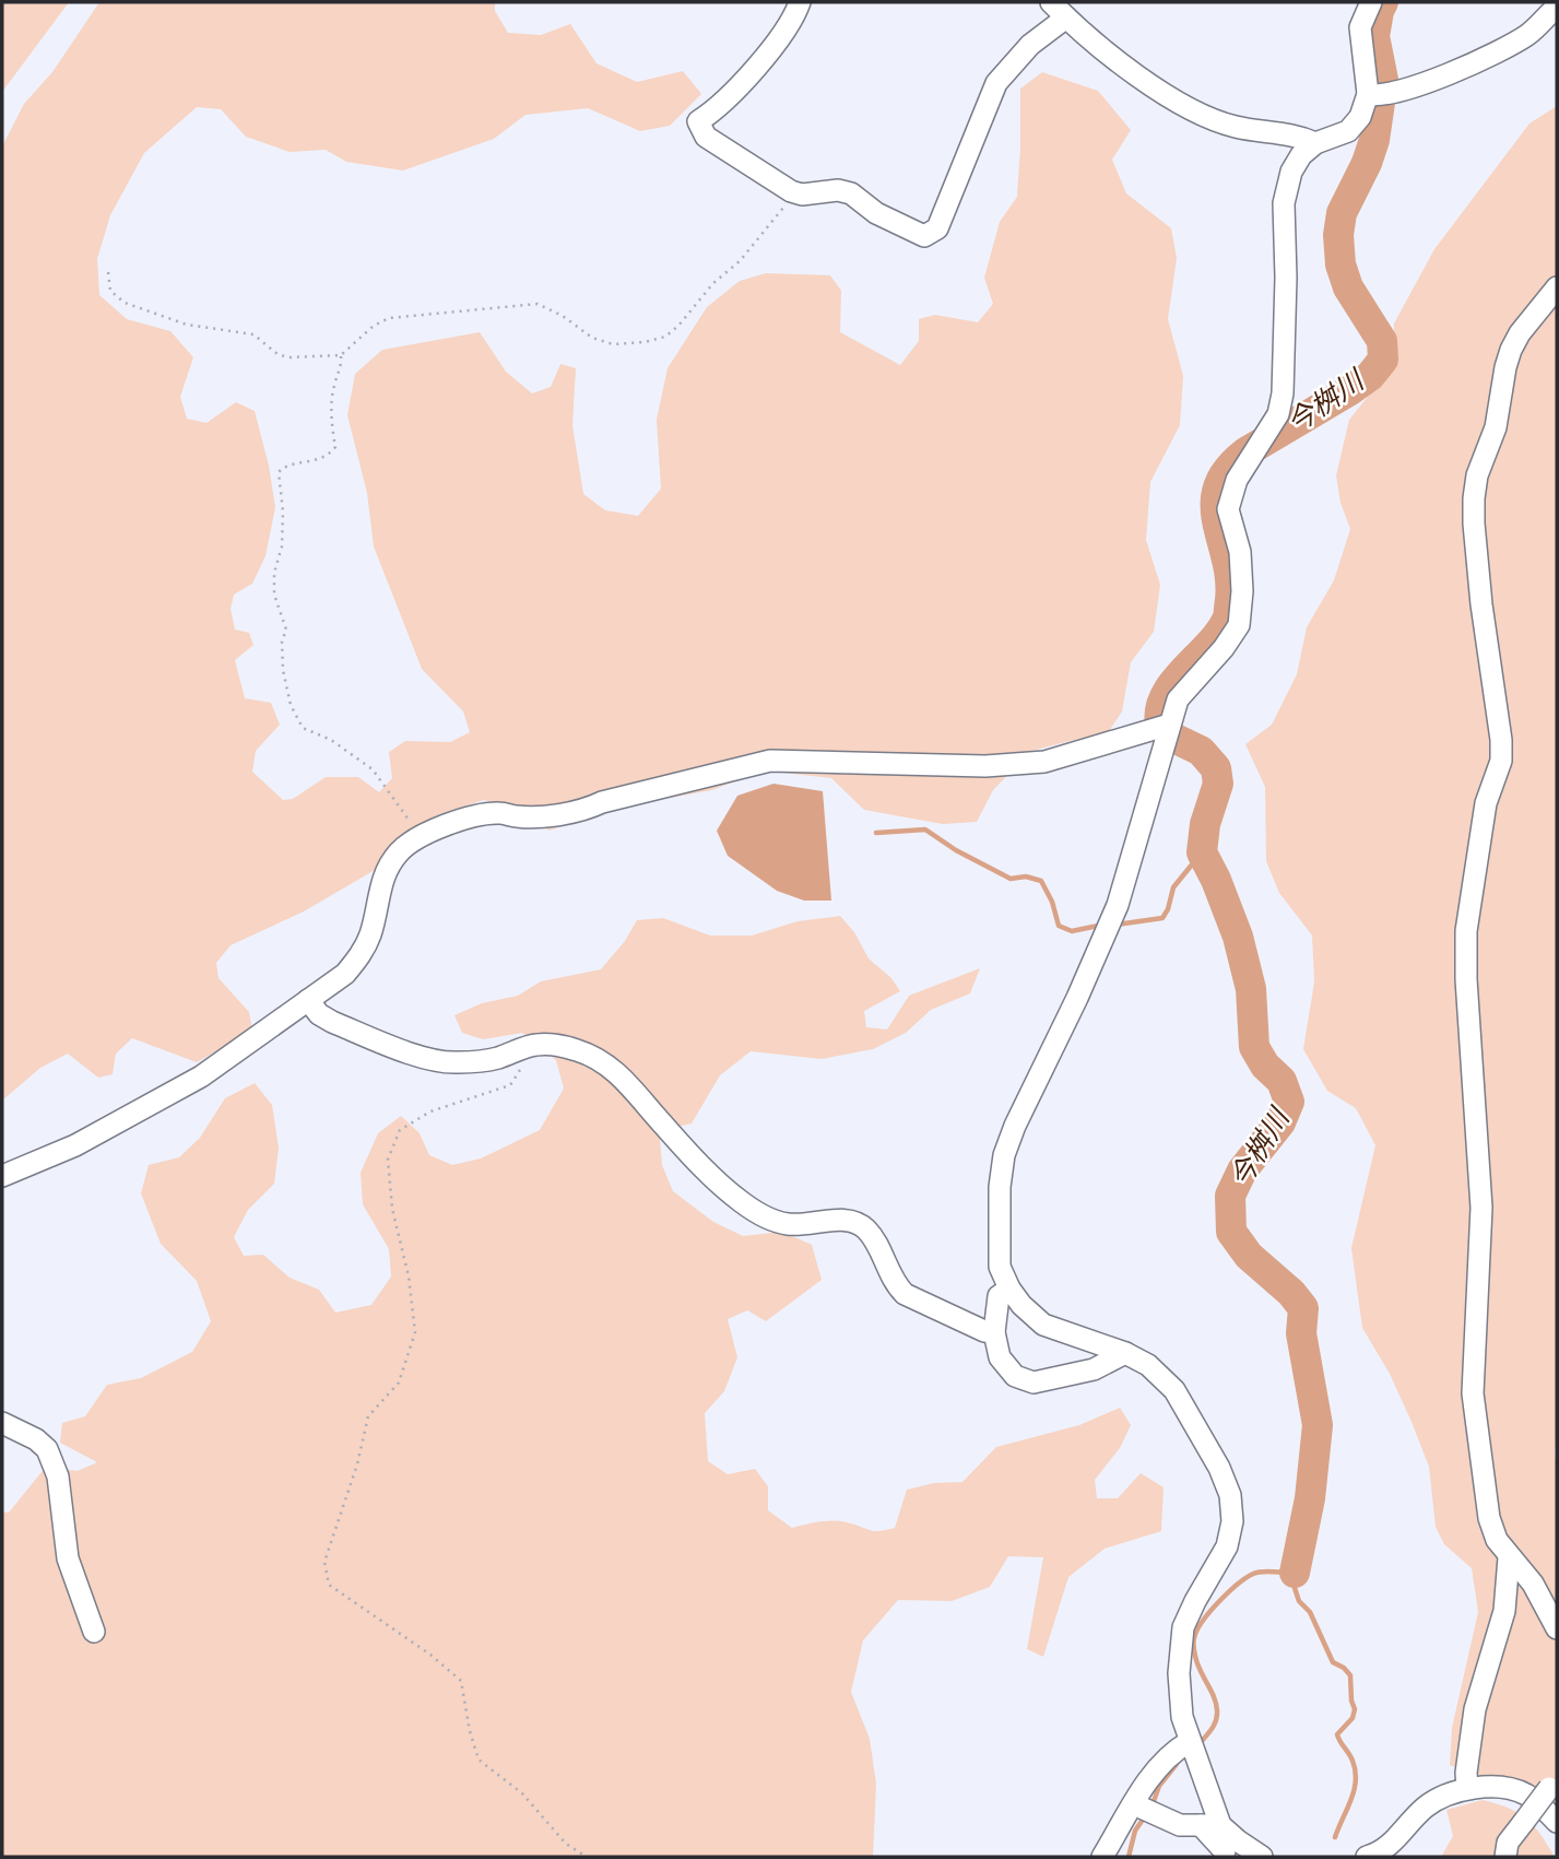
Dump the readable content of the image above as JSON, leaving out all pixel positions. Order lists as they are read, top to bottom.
{
  "water": ["今桝川"]
}
